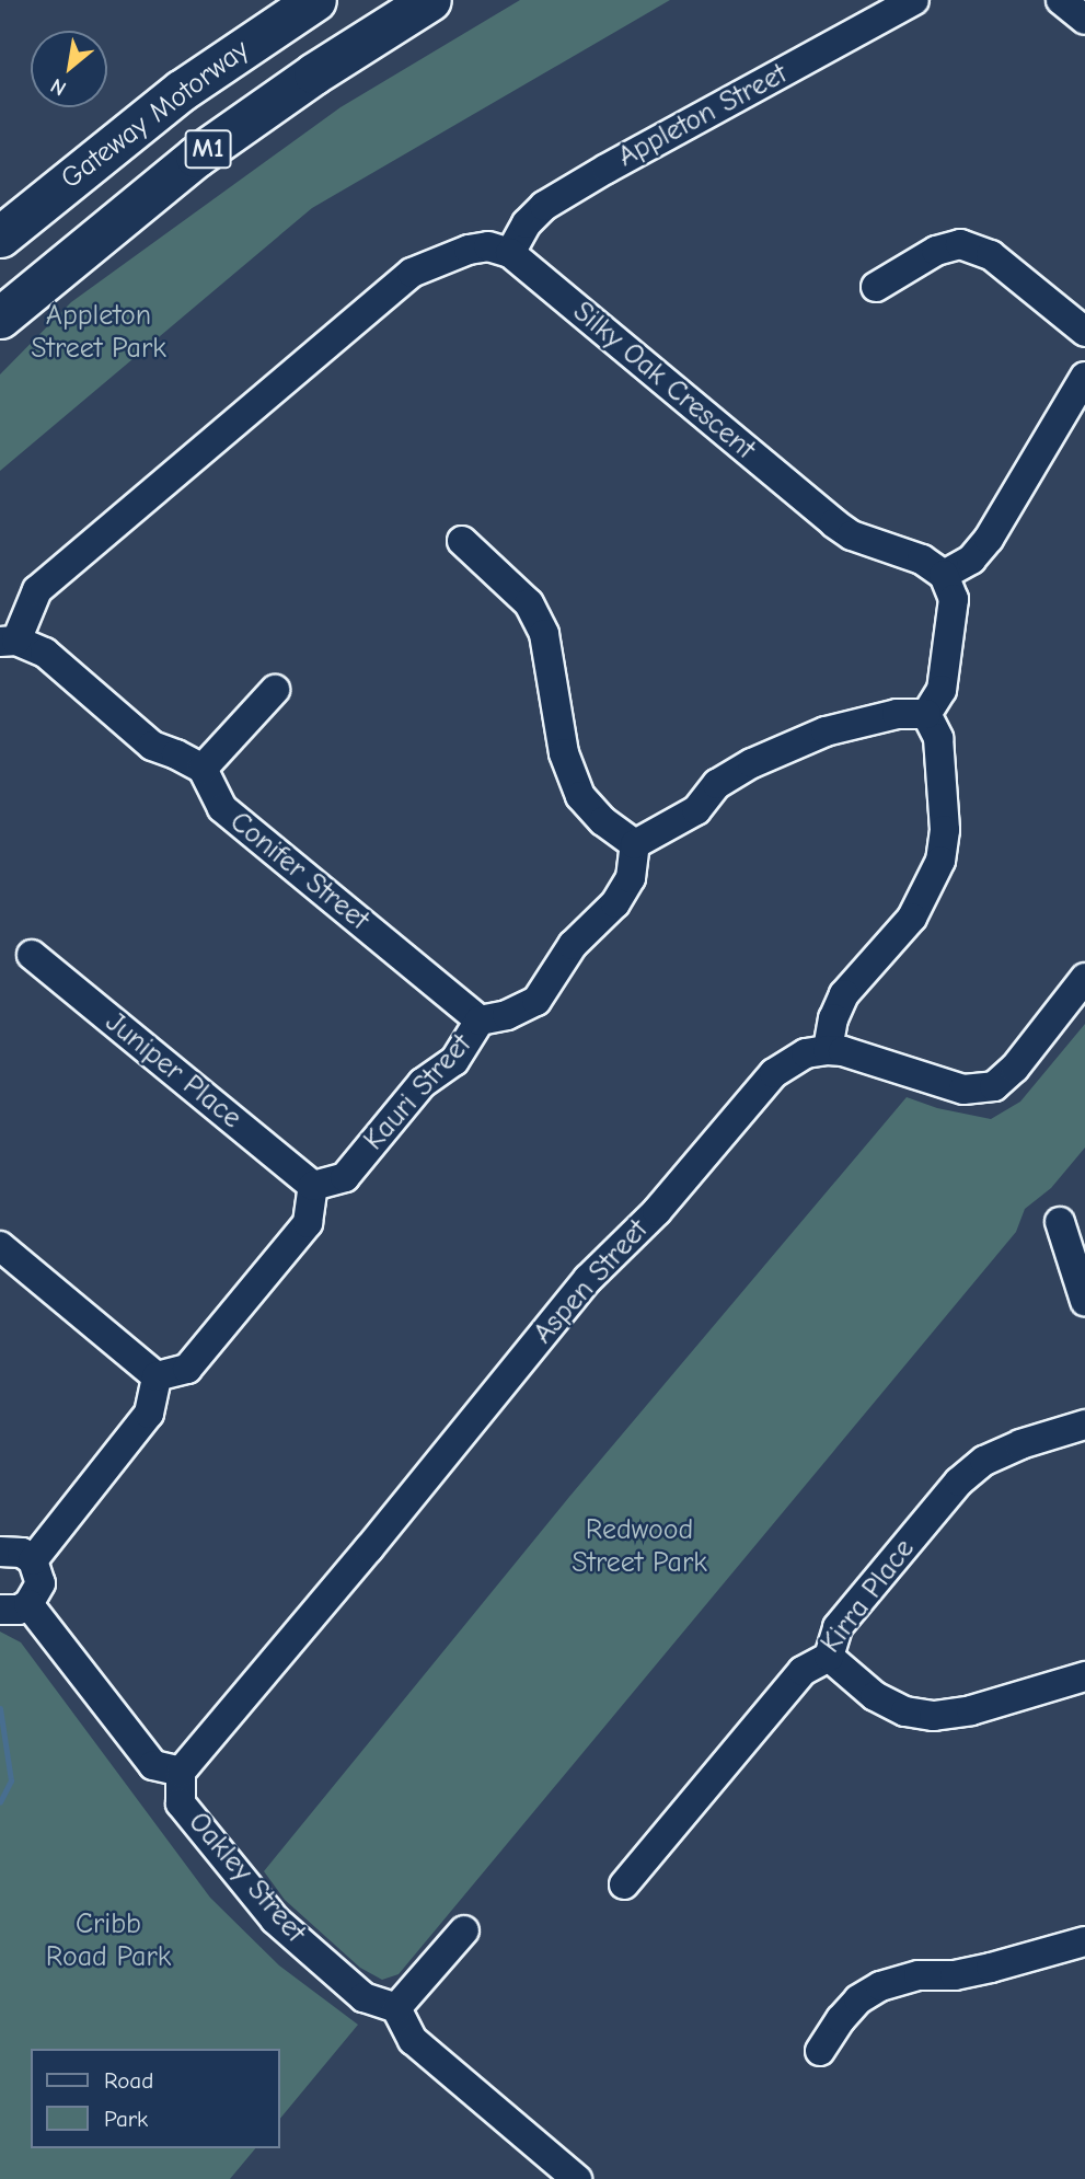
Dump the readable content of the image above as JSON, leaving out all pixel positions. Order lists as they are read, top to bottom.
{
  "streets": {
    "highway": ["Gateway Motorway", "M1"],
    "street": [
      "Appleton Street",
      "Silky Oak Crescent",
      "Conifer Street",
      "Juniper Place",
      "Kauri Street",
      "Aspen Street",
      "Kirra Place",
      "Oakley Street"
    ]
  },
  "crossings": [
    ["Appleton Street", "Silky Oak Crescent"],
    ["Conifer Street", "Kauri Street"],
    ["Juniper Place", "Kauri Street"],
    ["Aspen Street", "Oakley Street"]
  ],
  "parks": ["Appleton Street Park", "Redwood Street Park", "Cribb Road Park"],
  "legend": ["Road", "Park"],
  "north": "bottom left"
}
